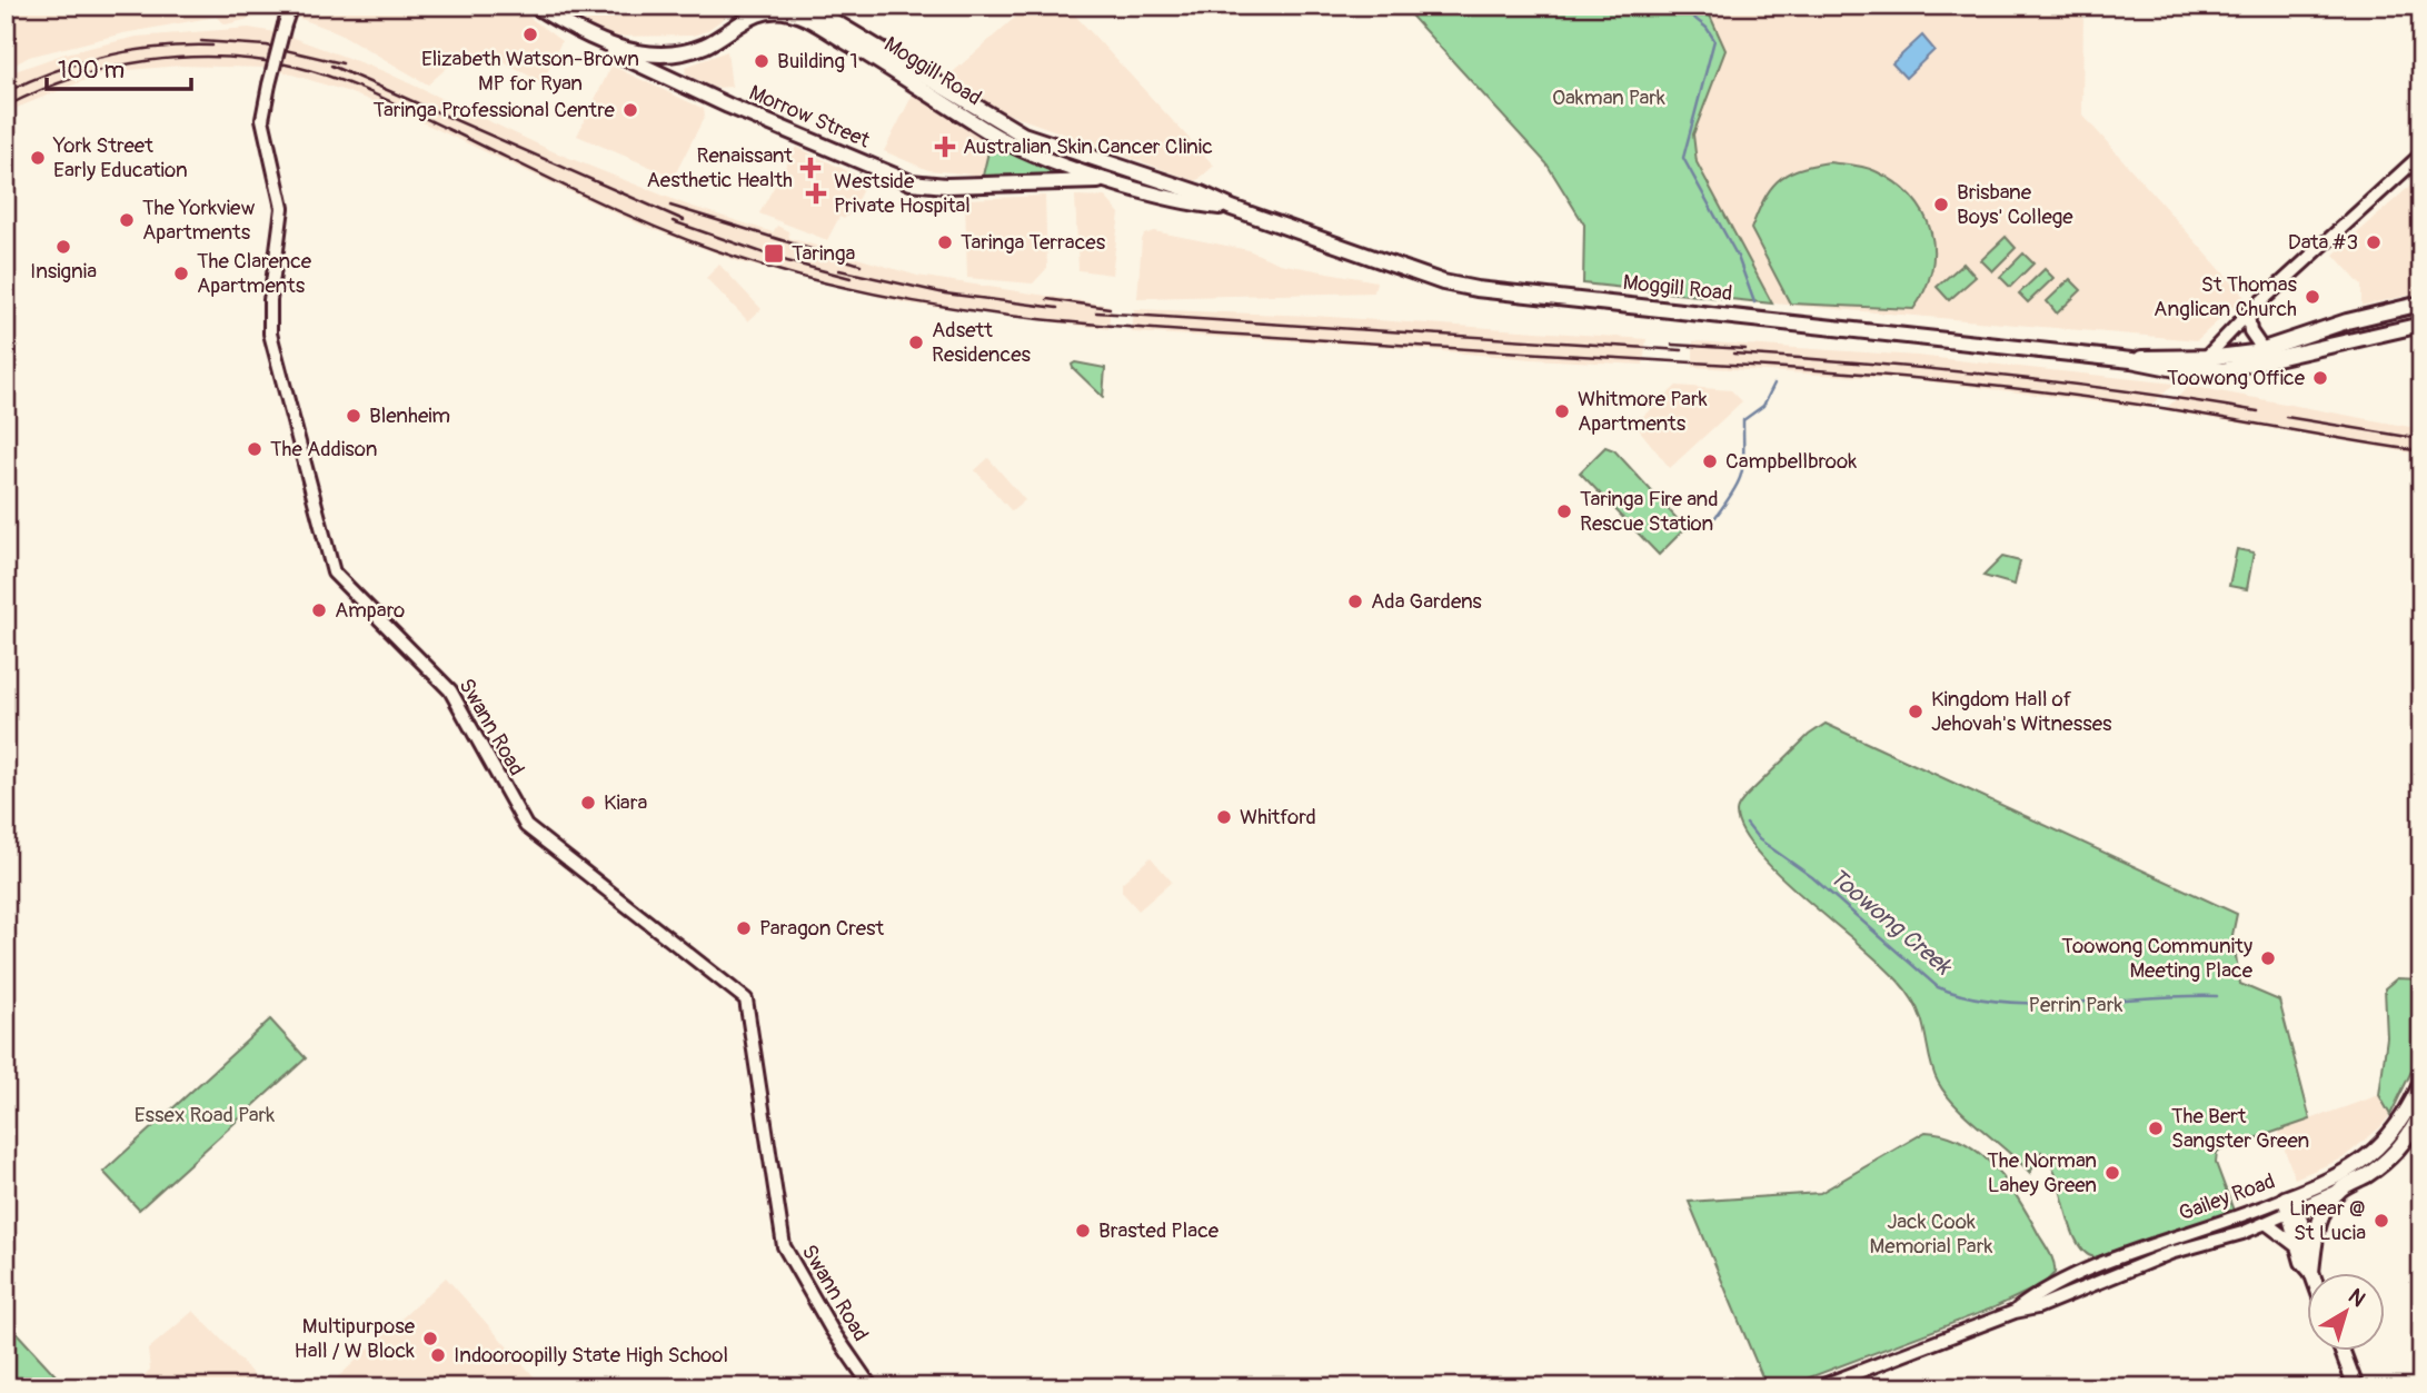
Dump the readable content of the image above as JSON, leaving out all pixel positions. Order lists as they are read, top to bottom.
{
  "streets": {
    "main road": [
      "Moggill Road",
      "Morrow Street",
      "Swann Road",
      "Gailey Road"
    ]
  },
  "crossings": [
    ["Moggill Road", "Morrow Street"]
  ],
  "water": ["Toowong Creek"],
  "parks": [
    "Oakman Park",
    "Perrin Park",
    "Essex Road Park",
    "Jack Cook Memorial Park"
  ],
  "places": {
    "other": [
      "Elizabeth Watson-Brown MP for Ryan",
      "Building 1",
      "Taringa Professional Centre",
      "York Street Early Education",
      "Brisbane Boys' College",
      "The Yorkview Apartments",
      "Taringa Terraces",
      "Data #3",
      "Insignia",
      "The Clarence Apartments",
      "St Thomas Anglican Church",
      "Adsett Residences",
      "Toowong Office",
      "Whitmore Park Apartments",
      "Blenheim",
      "The Addison",
      "Campbellbrook",
      "Taringa Fire and Rescue Station",
      "Ada Gardens",
      "Amparo",
      "Kingdom Hall of Jehovah's Witnesses",
      "Kiara",
      "Whitford",
      "Paragon Crest",
      "Toowong Community Meeting Place",
      "The Bert Sangster Green",
      "The Norman Lahey Green",
      "Linear @ St Lucia",
      "Brasted Place",
      "Multipurpose Hall / W Block",
      "Indooroopilly State High School"
    ],
    "health": ["Australian Skin Cancer Clinic", "Renaissant Aesthetic Health", "Westside Private Hospital"],
    "transit": ["Taringa"]
  },
  "scale_bar": "100 m",
  "north": "top right"
}
